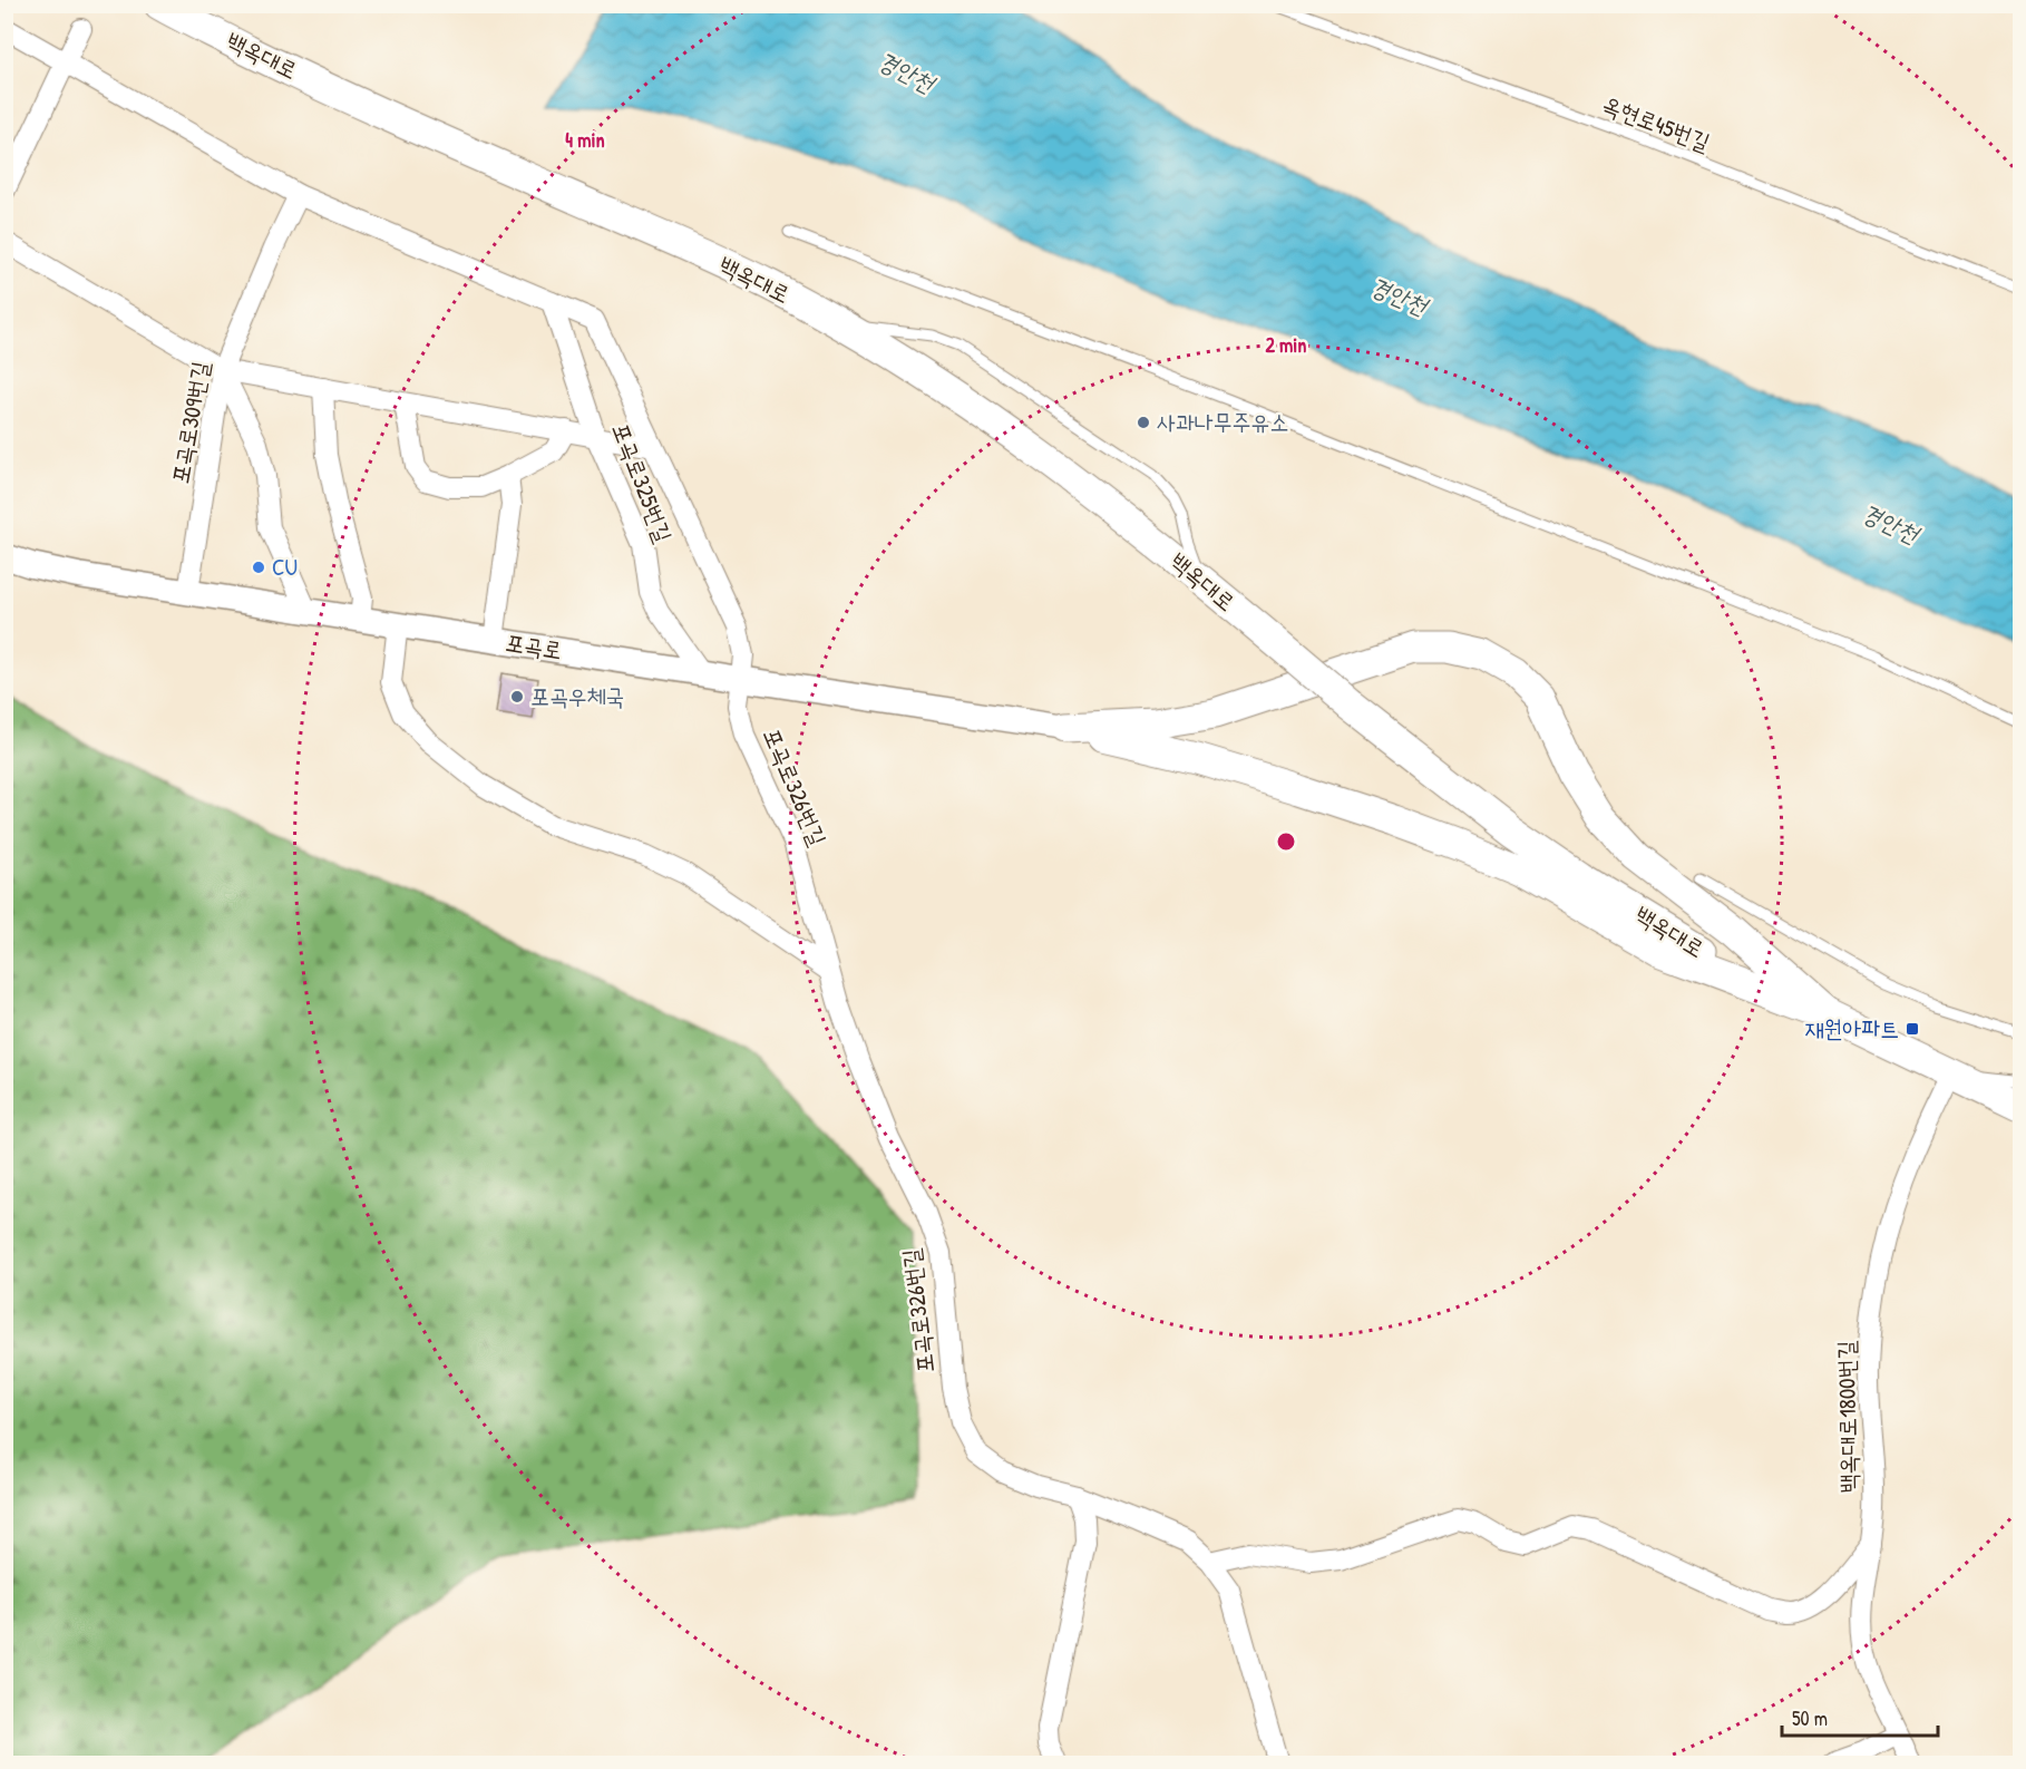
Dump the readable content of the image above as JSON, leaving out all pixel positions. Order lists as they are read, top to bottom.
{
  "streets": {
    "main road": ["백옥대로"],
    "street": [
      "포곡로309번길",
      "포곡로325번길",
      "포곡로",
      "포곡로326번길",
      "백옥대로1800번길"
    ],
    "lane": ["옥현로45번길"]
  },
  "crossings": [
    ["백옥대로", "백옥대로1800번길"],
    ["포곡로309번길", "포곡로"],
    ["포곡로309번길", "포곡로326번길"],
    ["포곡로325번길", "포곡로"],
    ["포곡로325번길", "포곡로326번길"],
    ["포곡로", "포곡로326번길"]
  ],
  "water": ["경안천"],
  "places": {
    "other": ["사과나무주유소", "CU", "포곡우체국"],
    "transit": ["재원아파트"]
  },
  "scale_bar": "50 m",
  "rings": ["4 min", "2 min"]
}
